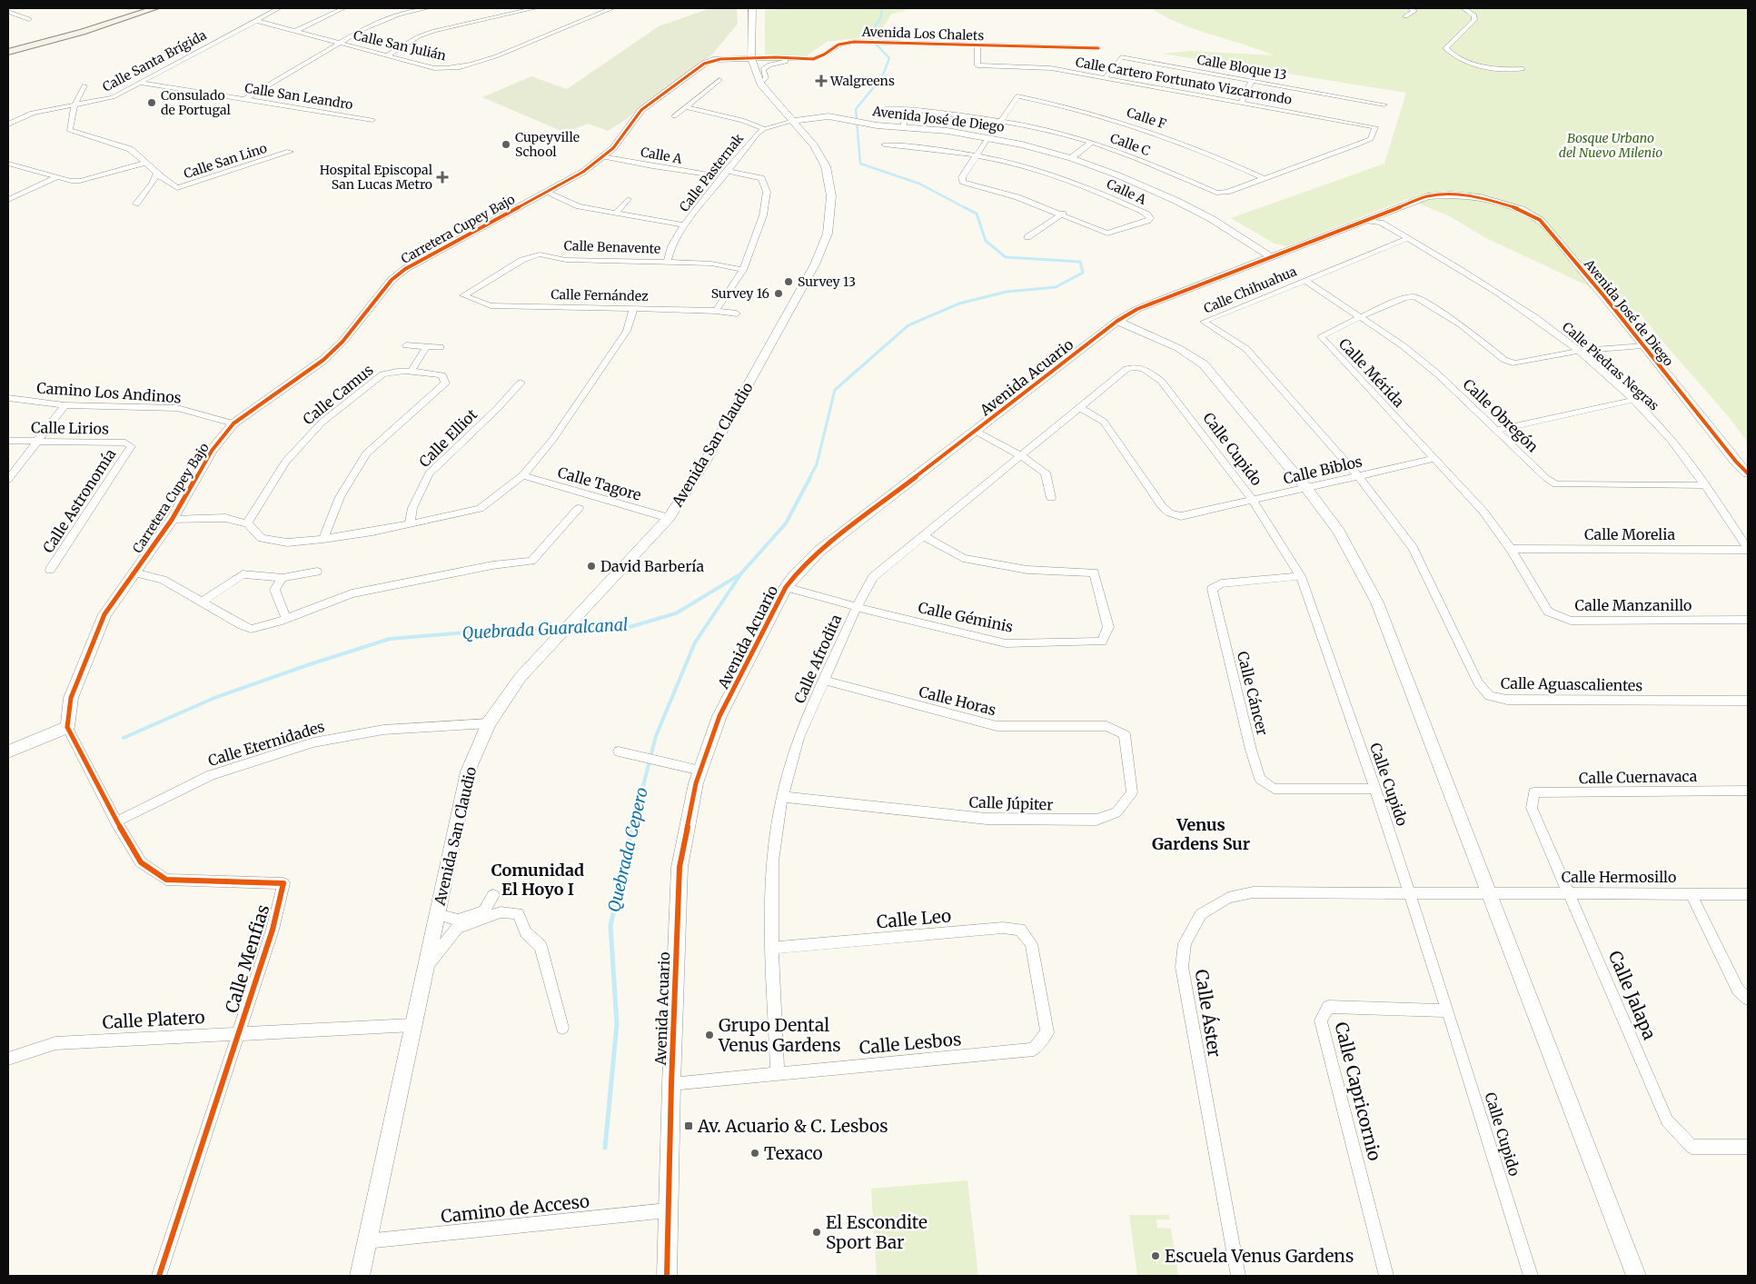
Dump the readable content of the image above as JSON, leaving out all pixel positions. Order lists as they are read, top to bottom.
{
  "streets": {
    "street": [
      "Avenida Los Chalets",
      "Calle San Julián",
      "Calle Santa Brígida",
      "Calle Bloque 13",
      "Calle Cartero Fortunato Vizcarrondo",
      "Calle San Leandro",
      "Calle F",
      "Avenida José de Diego",
      "Calle C",
      "Calle A",
      "Calle San Lino",
      "Calle Pasternak",
      "Carretera Cupey Bajo",
      "Calle Benavente",
      "Calle Chihuahua",
      "Calle Fernández",
      "Calle Piedras Negras",
      "Calle Mérida",
      "Avenida Acuario",
      "Camino Los Andinos",
      "Calle Camus",
      "Calle Obregón",
      "Calle Lirios",
      "Calle Elliot",
      "Avenida San Claudio",
      "Calle Cupido",
      "Calle Biblos",
      "Calle Tagore",
      "Calle Astronomía",
      "Calle Morelia",
      "Calle Manzanillo",
      "Calle Géminis",
      "Calle Afrodita",
      "Calle Aguascalientes",
      "Calle Cáncer",
      "Calle Horas",
      "Calle Eternidades",
      "Calle Cuernavaca",
      "Calle Júpiter",
      "Calle Hermosillo",
      "Calle Leo",
      "Calle Menfias",
      "Calle Jalapa",
      "Calle Áster",
      "Calle Platero",
      "Calle Lesbos",
      "Calle Capricornio",
      "Camino de Acceso"
    ]
  },
  "crossings": [
    ["Avenida Los Chalets", "Calle Cartero Fortunato Vizcarrondo"],
    ["Avenida Los Chalets", "Carretera Cupey Bajo"],
    ["Avenida Los Chalets", "Avenida San Claudio"],
    ["Calle San Julián", "Calle Santa Brígida"],
    ["Calle Santa Brígida", "Calle San Leandro"],
    ["Calle Santa Brígida", "Calle San Lino"],
    ["Calle Bloque 13", "Calle Cartero Fortunato Vizcarrondo"],
    ["Calle Cartero Fortunato Vizcarrondo", "Calle C"],
    ["Calle F", "Calle C"],
    ["Avenida José de Diego", "Calle A"],
    ["Avenida José de Diego", "Calle Pasternak"],
    ["Avenida José de Diego", "Calle Piedras Negras"],
    ["Avenida José de Diego", "Avenida Acuario"],
    ["Avenida José de Diego", "Avenida San Claudio"],
    ["Calle A", "Carretera Cupey Bajo"],
    ["Calle Pasternak", "Calle Benavente"],
    ["Calle Pasternak", "Avenida San Claudio"],
    ["Carretera Cupey Bajo", "Camino Los Andinos"],
    ["Carretera Cupey Bajo", "Avenida San Claudio"],
    ["Carretera Cupey Bajo", "Calle Menfias"],
    ["Calle Benavente", "Calle Fernández"],
    ["Calle Chihuahua", "Calle Piedras Negras"],
    ["Calle Chihuahua", "Calle Obregón"],
    ["Calle Chihuahua", "Calle Biblos"],
    ["Calle Chihuahua", "Calle Aguascalientes"],
    ["Calle Piedras Negras", "Avenida Acuario"],
    ["Calle Piedras Negras", "Calle Obregón"],
    ["Calle Piedras Negras", "Calle Morelia"],
    ["Calle Mérida", "Calle Obregón"],
    ["Calle Mérida", "Calle Biblos"],
    ["Calle Mérida", "Calle Manzanillo"],
    ["Avenida Acuario", "Calle Géminis"],
    ["Avenida Acuario", "Calle Lesbos"],
    ["Avenida Acuario", "Camino de Acceso"],
    ["Calle Lirios", "Calle Astronomía"],
    ["Avenida San Claudio", "Calle Tagore"],
    ["Avenida San Claudio", "Calle Eternidades"],
    ["Avenida San Claudio", "Calle Platero"],
    ["Avenida San Claudio", "Camino de Acceso"],
    ["Calle Cupido", "Calle Biblos"],
    ["Calle Cupido", "Calle Afrodita"],
    ["Calle Cupido", "Calle Cáncer"],
    ["Calle Cupido", "Calle Áster"],
    ["Calle Cupido", "Calle Capricornio"],
    ["Calle Biblos", "Calle Manzanillo"],
    ["Calle Biblos", "Calle Afrodita"],
    ["Calle Biblos", "Calle Aguascalientes"],
    ["Calle Morelia", "Calle Manzanillo"],
    ["Calle Géminis", "Calle Afrodita"],
    ["Calle Afrodita", "Calle Horas"],
    ["Calle Afrodita", "Calle Júpiter"],
    ["Calle Afrodita", "Calle Leo"],
    ["Calle Afrodita", "Calle Lesbos"],
    ["Calle Horas", "Calle Júpiter"],
    ["Calle Eternidades", "Calle Menfias"],
    ["Calle Cuernavaca", "Calle Jalapa"],
    ["Calle Hermosillo", "Calle Jalapa"],
    ["Calle Hermosillo", "Calle Áster"],
    ["Calle Leo", "Calle Lesbos"],
    ["Calle Menfias", "Calle Platero"]
  ],
  "districts": ["Venus Gardens Sur", "Comunidad El Hoyo I"],
  "water": ["Quebrada Guaralcanal", "Quebrada Cepero"],
  "parks": ["Bosque Urbano del Nuevo Milenio"],
  "places": {
    "health": ["Walgreens", "Hospital Episcopal San Lucas Metro"],
    "other": [
      "Consulado de Portugal",
      "Cupeyville School",
      "Survey 13",
      "Survey 16",
      "David Barbería",
      "Grupo Dental Venus Gardens",
      "Texaco",
      "El Escondite Sport Bar",
      "Escuela Venus Gardens"
    ],
    "transit": ["Av. Acuario & C. Lesbos"]
  }
}
